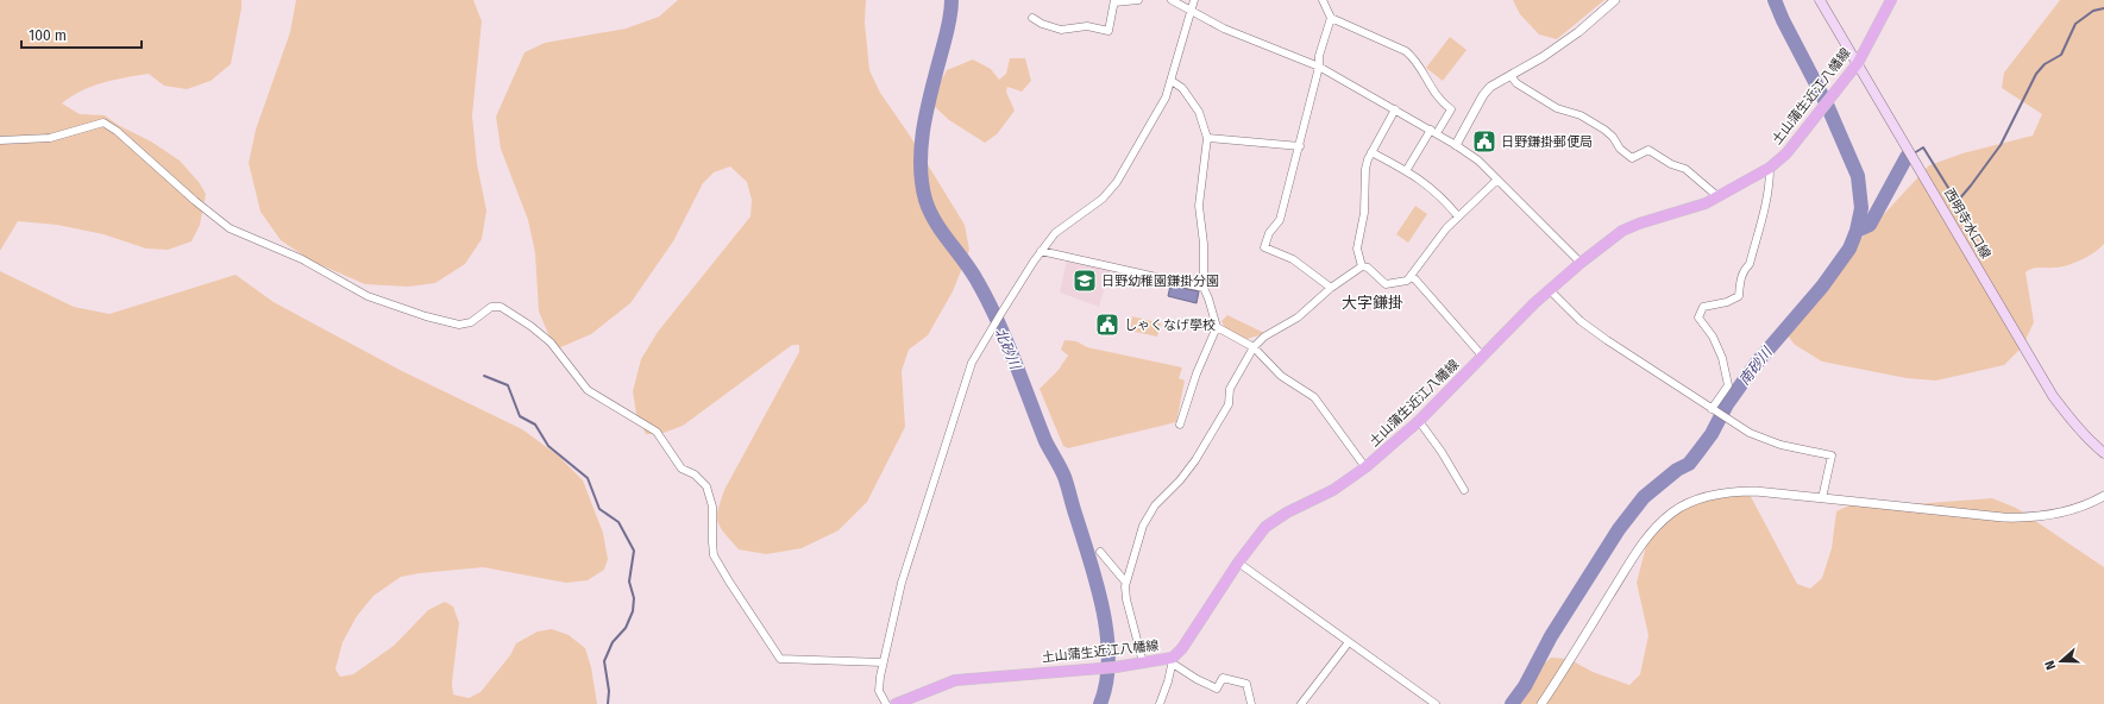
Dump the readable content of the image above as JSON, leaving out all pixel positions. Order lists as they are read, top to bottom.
{
  "streets": {
    "main road": ["土山蒲生近江八幡線", "西明寺水口線"]
  },
  "crossings": [
    ["土山蒲生近江八幡線", "西明寺水口線"]
  ],
  "districts": ["大字鎌掛"],
  "water": ["北砂川", "南砂川"],
  "places": {
    "public building": ["日野鎌掛郵便局", "しゃくなげ學校"],
    "school or university": ["日野幼稚園鎌掛分園"]
  },
  "scale_bar": "100 m",
  "north": "left"
}
